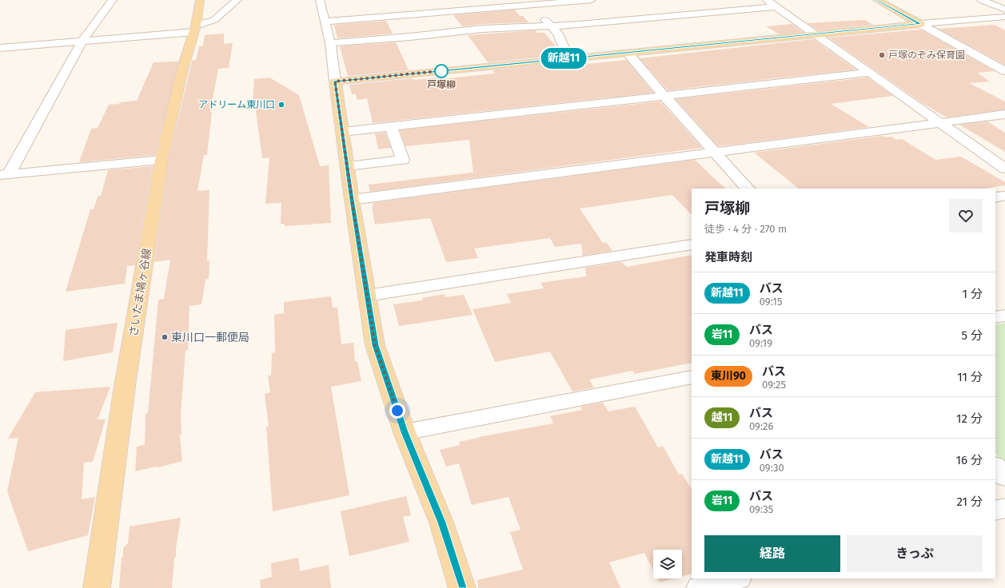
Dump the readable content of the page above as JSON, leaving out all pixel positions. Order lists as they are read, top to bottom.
{
  "streets": {
    "main road": ["さいたま鳩ヶ谷線"]
  },
  "places": [
    "戸塚のぞみ保育園",
    "戸塚柳",
    "アドリーム東川口",
    "東川口一郵便局"
  ],
  "lines": ["bus line 新越11"],
  "page": {
    "on_map": "新越11",
    "heading": [
      ["戸塚柳", "徒歩 · 4 分 · 270 m"],
      "発車時刻"
    ],
    "list": [
      {
        "mark": "新越11",
        "name": "バス",
        "note": "09:15",
        "value": "1 分"
      },
      {
        "mark": "岩11",
        "name": "バス",
        "note": "09:19",
        "value": "5 分"
      },
      {
        "mark": "東川90",
        "name": "バス",
        "note": "09:25",
        "value": "11 分"
      },
      {
        "mark": "越11",
        "name": "バス",
        "note": "09:26",
        "value": "12 分"
      },
      {
        "mark": "新越11",
        "name": "バス",
        "note": "09:30",
        "value": "16 分"
      },
      {
        "mark": "岩11",
        "name": "バス",
        "note": "09:35",
        "value": "21 分"
      }
    ],
    "buttons": ["経路", "きっぷ"]
  }
}
